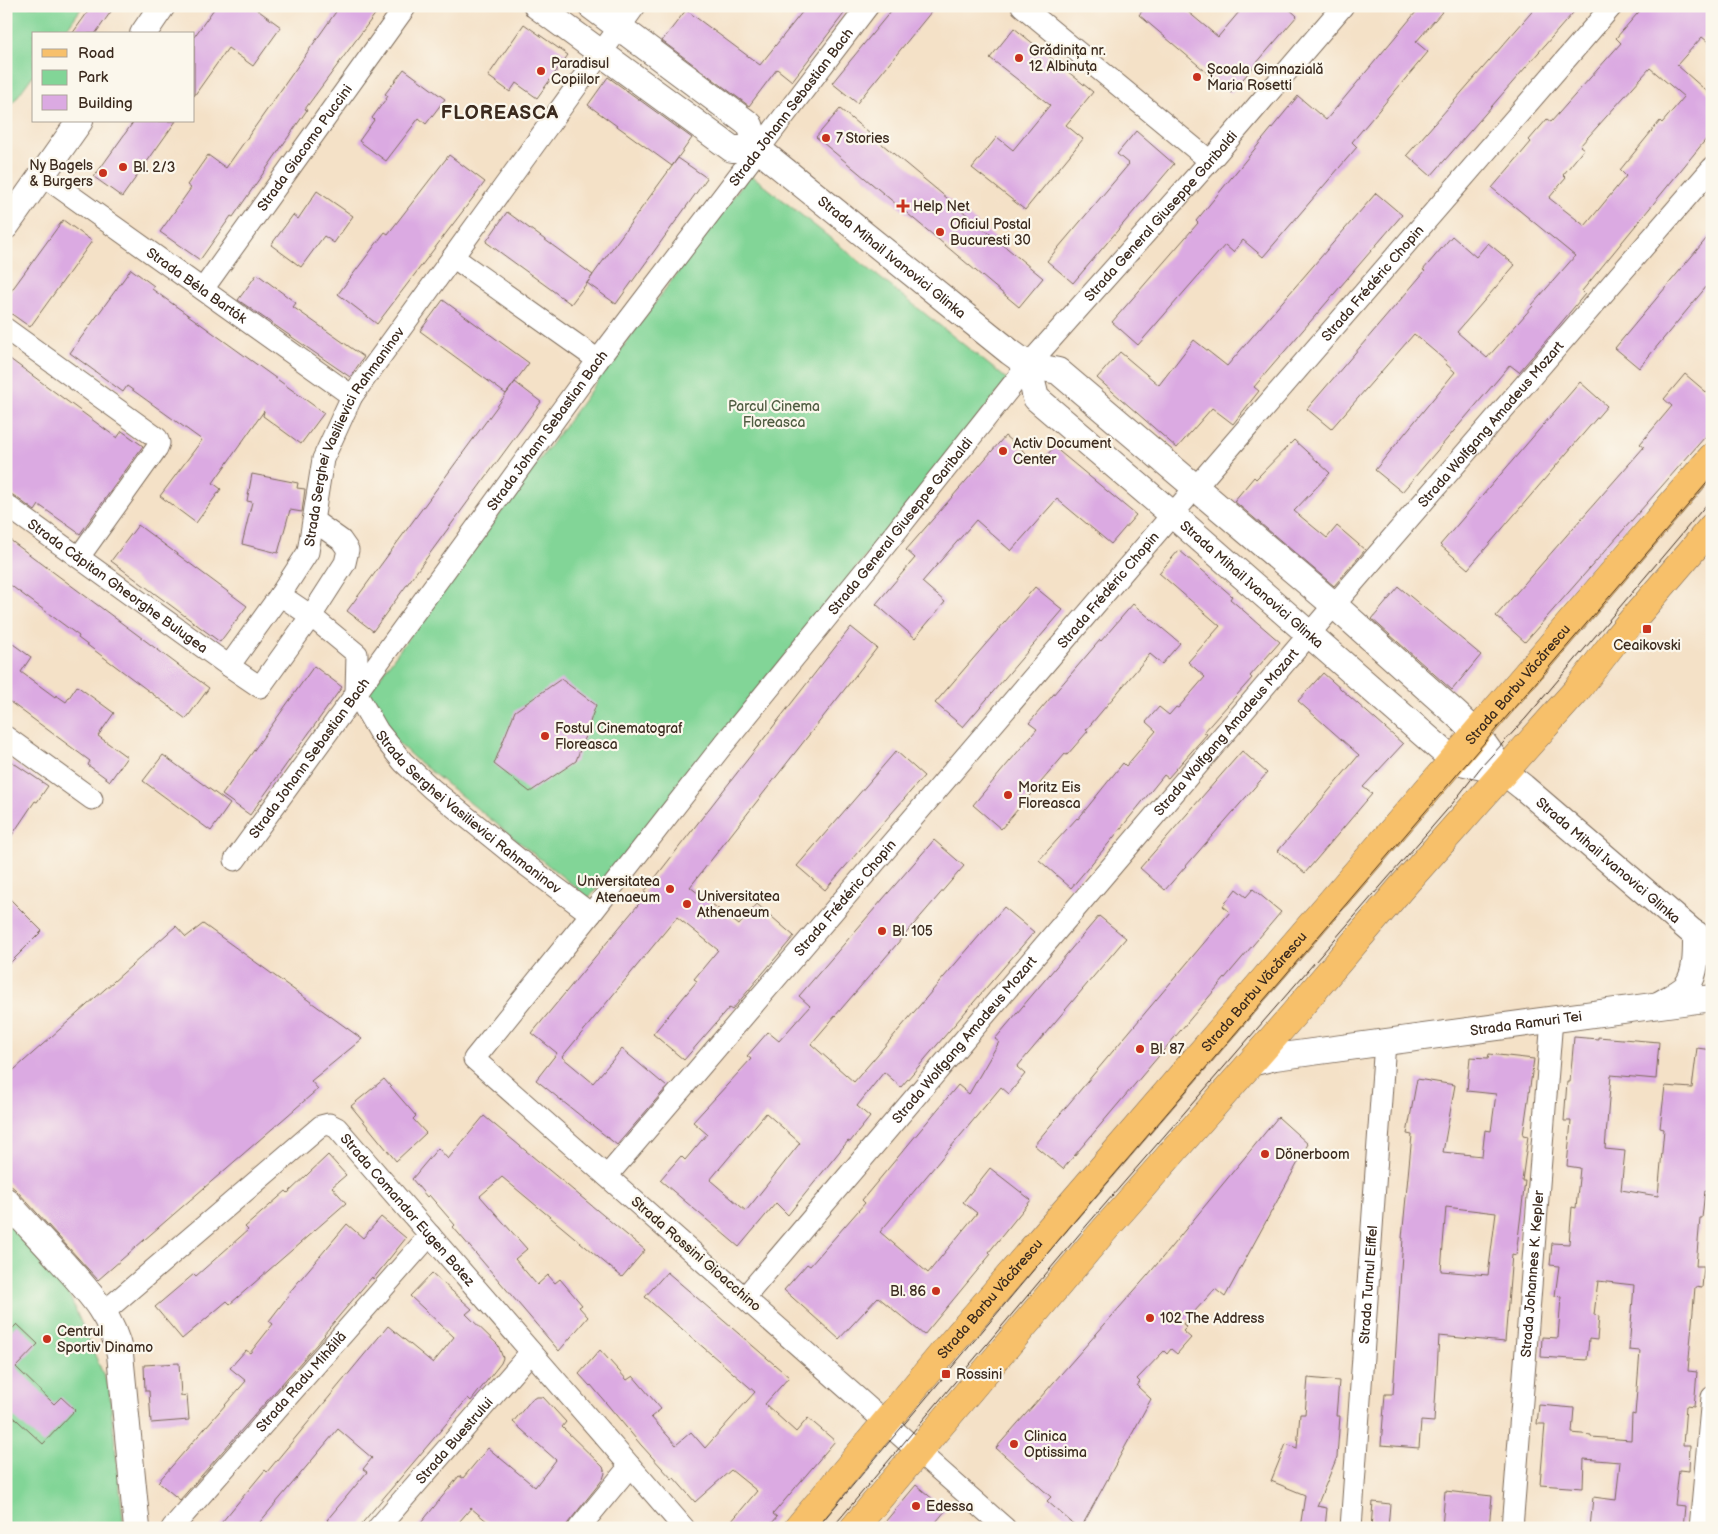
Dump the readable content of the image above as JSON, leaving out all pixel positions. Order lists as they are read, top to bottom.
{
  "streets": {
    "main road": ["Strada Barbu Văcărescu"],
    "street": [
      "Strada Johann Sebastian Bach",
      "Strada Giacomo Puccini",
      "Strada General Giuseppe Garibaldi",
      "Strada Mihail Ivanovici Glinka",
      "Strada Frédéric Chopin",
      "Strada Béla Bartók",
      "Strada Wolfgang Amadeus Mozart",
      "Strada Serghei Vasilievici Rahmaninov",
      "Strada Căpitan Gheorghe Bulugea",
      "Strada Ramuri Tei",
      "Strada Comandor Eugen Botez",
      "Strada Rossini Gioacchino",
      "Strada Johannes K. Kepler",
      "Strada Turnul Eiffel",
      "Strada Radu Mihăilă",
      "Strada Buestrului"
    ]
  },
  "crossings": [
    ["Strada Johann Sebastian Bach", "Strada Mihail Ivanovici Glinka"],
    ["Strada Johann Sebastian Bach", "Strada Serghei Vasilievici Rahmaninov"],
    ["Strada Giacomo Puccini", "Strada Béla Bartók"],
    ["Strada General Giuseppe Garibaldi", "Strada Mihail Ivanovici Glinka"],
    ["Strada General Giuseppe Garibaldi", "Strada Serghei Vasilievici Rahmaninov"],
    ["Strada General Giuseppe Garibaldi", "Strada Rossini Gioacchino"],
    ["Strada Mihail Ivanovici Glinka", "Strada Frédéric Chopin"],
    ["Strada Mihail Ivanovici Glinka", "Strada Wolfgang Amadeus Mozart"],
    ["Strada Mihail Ivanovici Glinka", "Strada Barbu Văcărescu"],
    ["Strada Frédéric Chopin", "Strada Rossini Gioacchino"],
    ["Strada Béla Bartók", "Strada Serghei Vasilievici Rahmaninov"],
    ["Strada Wolfgang Amadeus Mozart", "Strada Rossini Gioacchino"],
    ["Strada Serghei Vasilievici Rahmaninov", "Strada Căpitan Gheorghe Bulugea"],
    ["Strada Barbu Văcărescu", "Strada Rossini Gioacchino"],
    ["Strada Ramuri Tei", "Strada Johannes K. Kepler"],
    ["Strada Ramuri Tei", "Strada Turnul Eiffel"],
    ["Strada Comandor Eugen Botez", "Strada Radu Mihăilă"],
    ["Strada Comandor Eugen Botez", "Strada Buestrului"]
  ],
  "districts": ["FLOREASCA"],
  "parks": ["Parcul Cinema Floreasca"],
  "places": {
    "other": [
      "Grădinița nr. 12 Albinuța",
      "Paradisul Copiilor",
      "Școala Gimnazială Maria Rosetti",
      "7 Stories",
      "Bl. 2/3",
      "Ny Bagels & Burgers",
      "Oficiul Postal Bucuresti 30",
      "Activ Document Center",
      "Fostul Cinematograf Floreasca",
      "Moritz Eis Floreasca",
      "Universitatea Atenaeum",
      "Universitatea Athenaeum",
      "Bl. 105",
      "Bl. 87",
      "Dönerboom",
      "Bl. 86",
      "102 The Address",
      "Centrul Sportiv Dinamo",
      "Clinica Optissima",
      "Edessa"
    ],
    "health": ["Help Net"],
    "transit": ["Ceaikovski", "Rossini"]
  },
  "legend": ["Road", "Park", "Building"]
}
